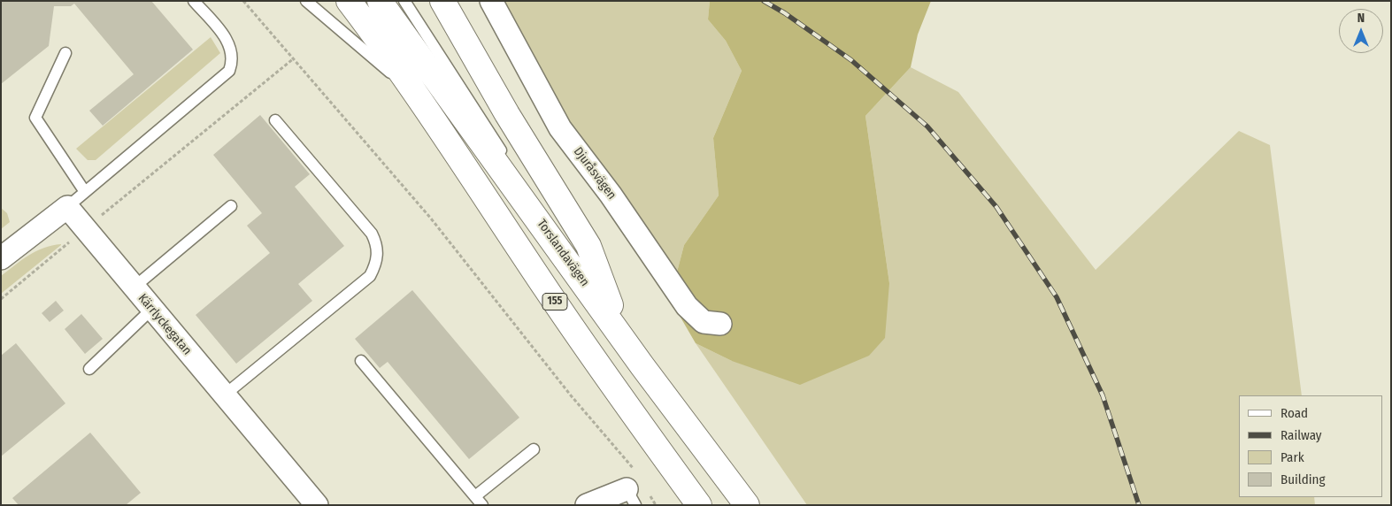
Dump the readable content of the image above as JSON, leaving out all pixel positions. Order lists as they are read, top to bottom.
{
  "streets": {
    "main road": ["Torslandavägen", "155"],
    "street": ["Djuråsvägen", "Kärrlyckegatan"]
  },
  "legend": [
    "Road",
    "Railway",
    "Park",
    "Building"
  ],
  "north": "top"
}
